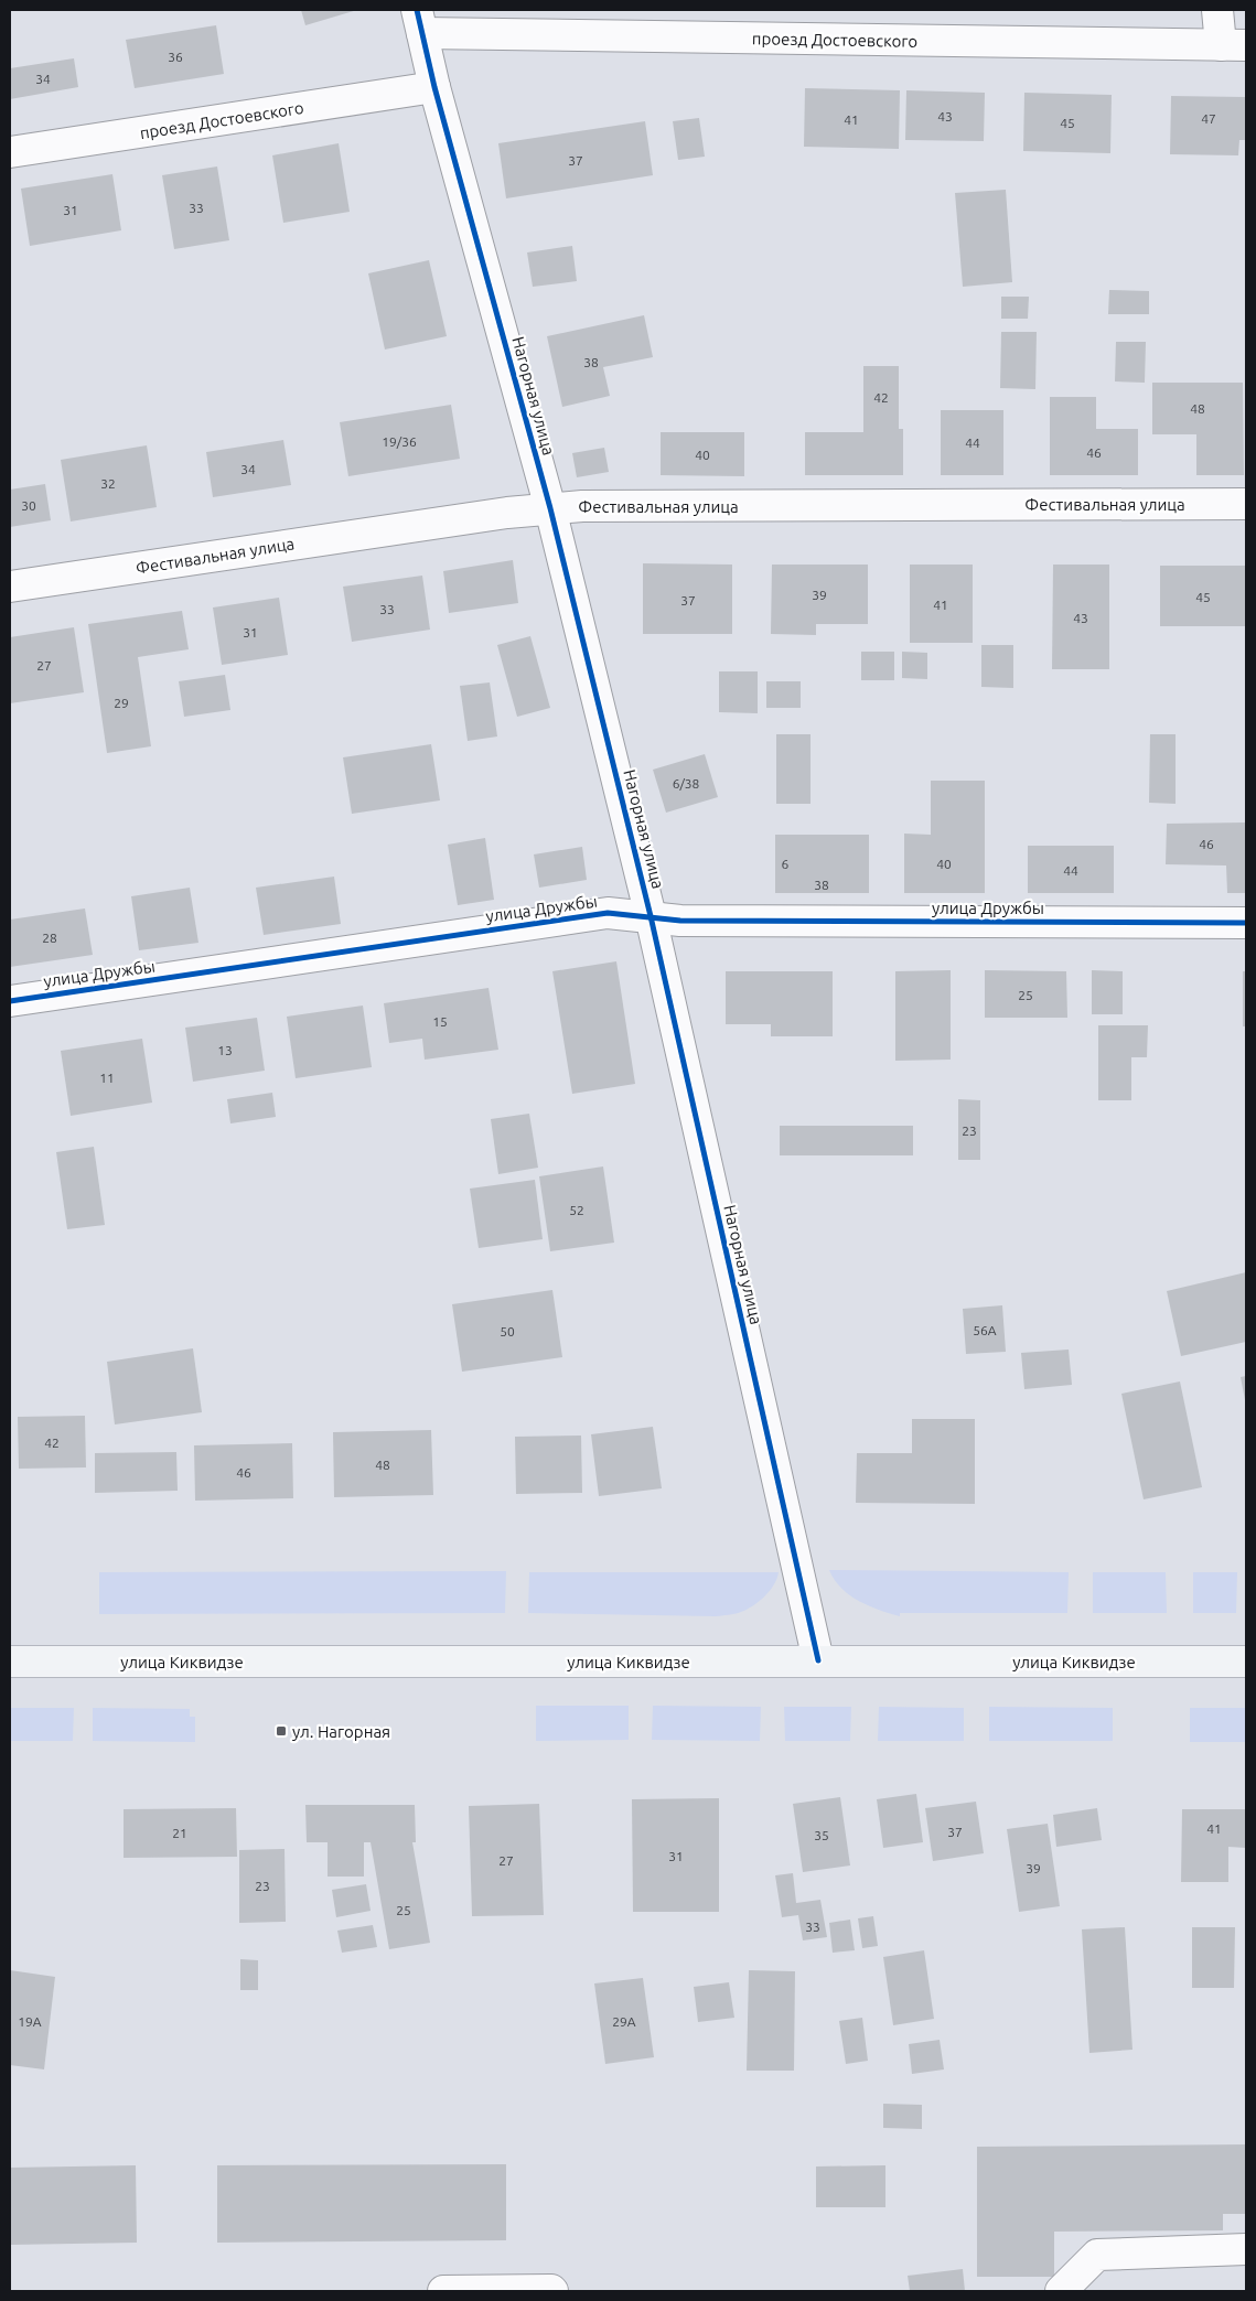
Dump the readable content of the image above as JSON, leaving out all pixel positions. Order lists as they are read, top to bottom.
{
  "streets": {
    "main road": ["улица Киквидзе"],
    "street": [
      "проезд Достоевского",
      "Нагорная улица",
      "Фестивальная улица",
      "улица Дружбы"
    ]
  },
  "crossings": [
    ["проезд Достоевского", "Нагорная улица"],
    ["Нагорная улица", "Фестивальная улица"],
    ["Нагорная улица", "улица Дружбы"],
    ["Нагорная улица", "улица Киквидзе"]
  ],
  "places": {
    "transit": ["ул. Нагорная"]
  },
  "house_numbers": [
    "36",
    "34",
    "43",
    "47",
    "41",
    "45",
    "37",
    "33",
    "31",
    "38",
    "42",
    "48",
    "19/36",
    "44",
    "46",
    "40",
    "34",
    "32",
    "30",
    "39",
    "45",
    "37",
    "41",
    "33",
    "43",
    "31",
    "27",
    "29",
    "6/38",
    "46",
    "6",
    "40",
    "44",
    "38",
    "28",
    "25",
    "15",
    "13",
    "11",
    "23",
    "52",
    "56А",
    "50",
    "42",
    "48",
    "46",
    "41",
    "37",
    "21",
    "35",
    "31",
    "27",
    "39",
    "23",
    "25",
    "33",
    "19А",
    "29А"
  ]
}
